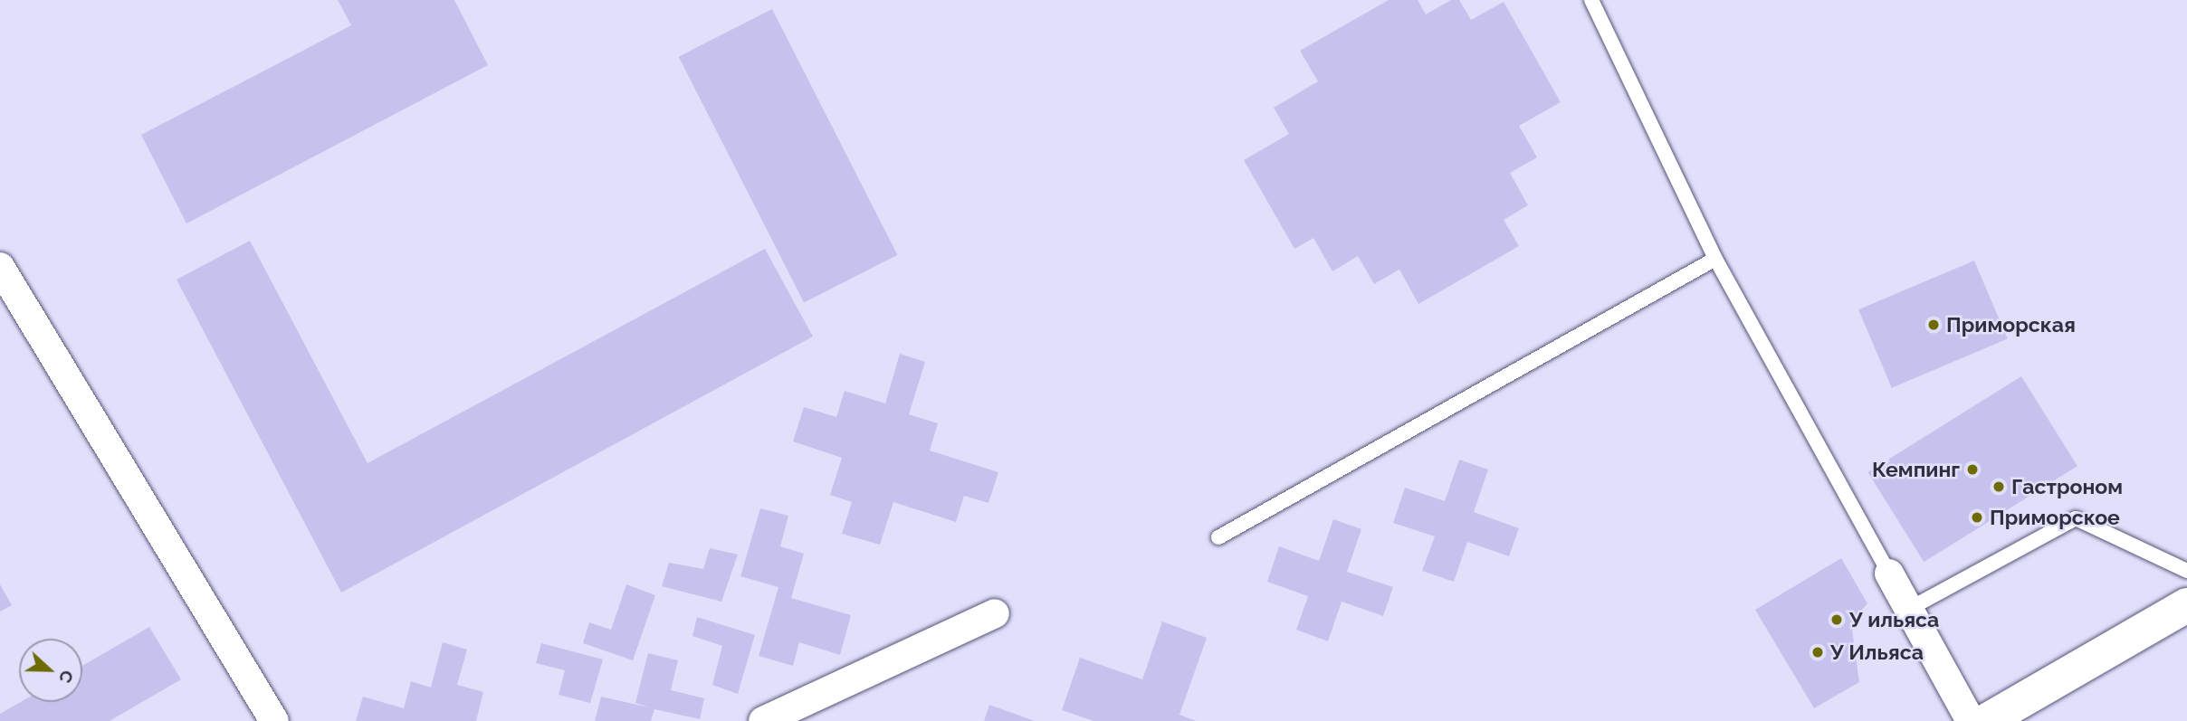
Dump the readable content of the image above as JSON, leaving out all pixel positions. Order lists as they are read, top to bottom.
{
  "places": [
    "Приморская",
    "Кемпинг",
    "Гастроном",
    "Приморское",
    "У ильяса",
    "У Ильяса"
  ],
  "north": "right"
}
